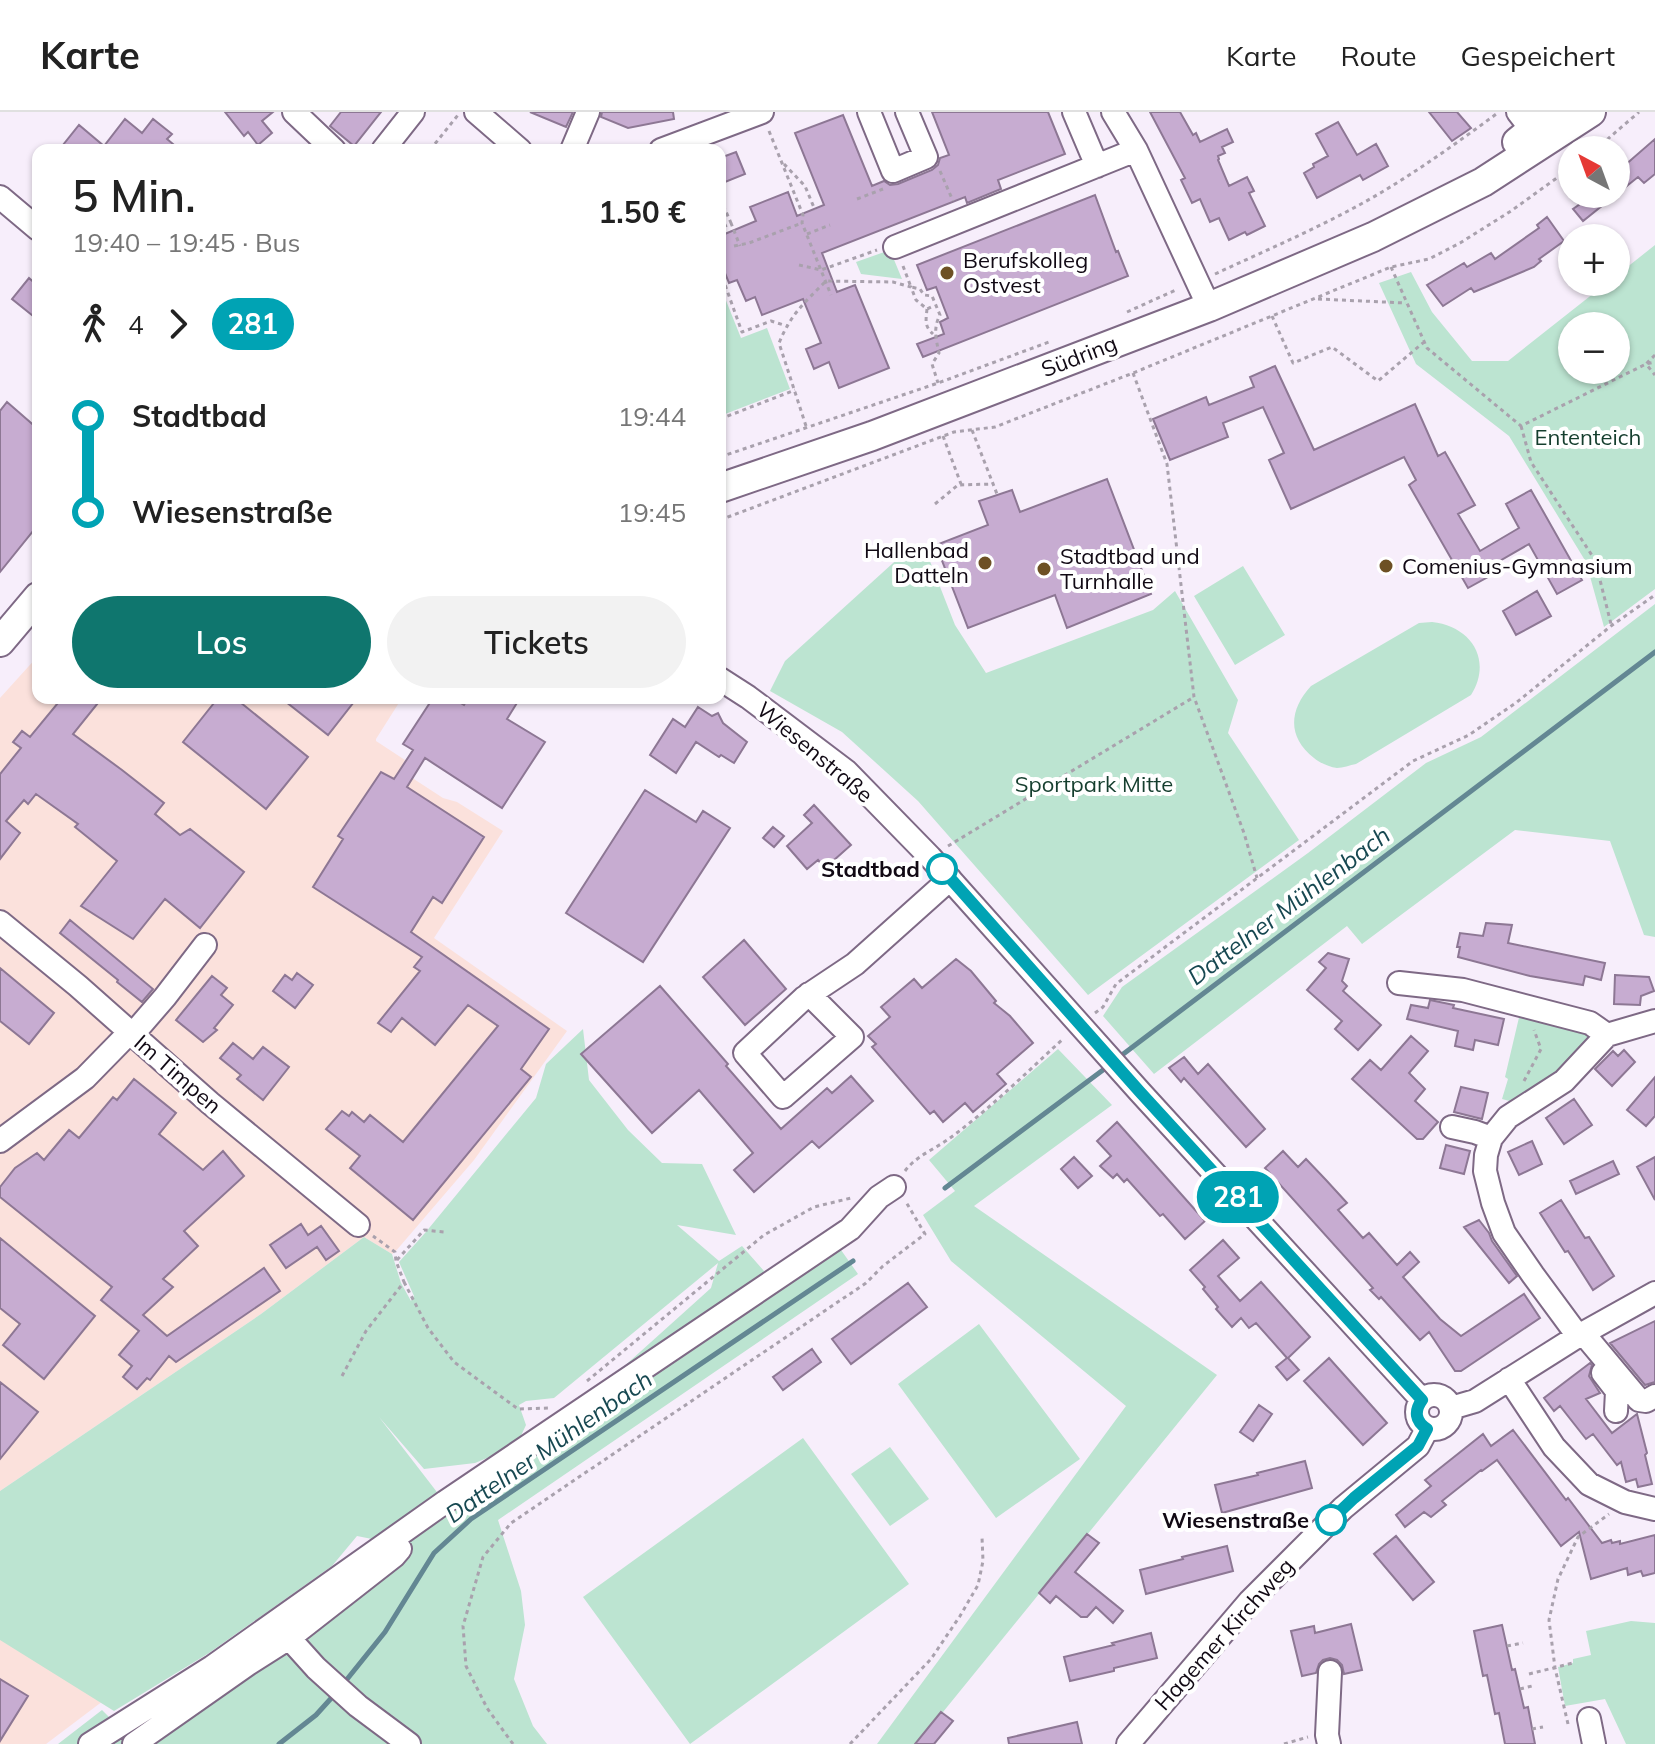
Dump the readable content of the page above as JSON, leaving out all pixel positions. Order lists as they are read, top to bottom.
{
  "streets": {
    "main road": ["Südring"],
    "street": ["Wiesenstraße", "Im Timpen", "Hagemer Kirchweg"]
  },
  "crossings": [
    ["Wiesenstraße", "Hagemer Kirchweg"]
  ],
  "water": ["Dattelner Mühlenbach"],
  "parks": ["Ententeich", "Sportpark Mitte"],
  "places": [
    "Berufskolleg Ostvest",
    "Hallenbad Datteln",
    "Comenius-Gymnasium",
    "Stadtbad und Turnhalle",
    "Stadtbad",
    "Wiesenstraße"
  ],
  "lines": ["bus line 281"],
  "north": "top left",
  "page": {
    "header": "Karte",
    "nav": ["Karte", "Route", "Gespeichert"],
    "on_map": "281",
    "map_buttons": ["+", "−"],
    "heading": ["5 Min.", "19:40 – 19:45 · Bus", "1.50 €"],
    "legs": ["4", "281"],
    "list": [
      {
        "name": "Stadtbad",
        "value": "19:44"
      },
      {
        "name": "Wiesenstraße",
        "value": "19:45"
      }
    ],
    "buttons": ["Los", "Tickets"]
  }
}
